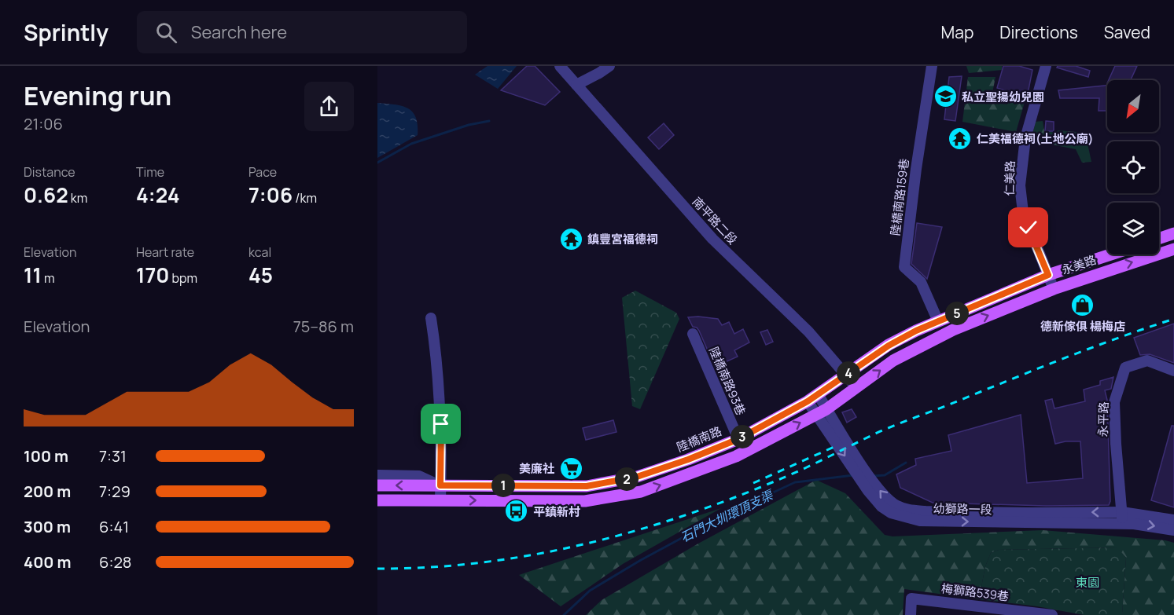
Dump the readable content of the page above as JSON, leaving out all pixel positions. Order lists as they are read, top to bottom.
{
  "streets": {
    "main road": ["永美路", "陸橋南路"],
    "street": [
      "仁美路",
      "陸橋南路159巷",
      "南平路二段",
      "陸橋南路93巷",
      "永平路",
      "幼獅路一段",
      "梅獅路539巷"
    ]
  },
  "crossings": [
    ["仁美路", "永美路"],
    ["陸橋南路159巷", "永美路"],
    ["陸橋南路159巷", "陸橋南路"],
    ["南平路二段", "永美路"],
    ["南平路二段", "陸橋南路"],
    ["永美路", "陸橋南路"],
    ["陸橋南路93巷", "陸橋南路"],
    ["永平路", "幼獅路一段"],
    ["陸橋南路", "幼獅路一段"]
  ],
  "water": ["石門大圳環頂支渠"],
  "parks": ["東園"],
  "places": {
    "school or university": ["私立聖揚幼兒園"],
    "temple": ["仁美福德祠(土地公廟)", "鎮豐宮福德祠"],
    "shop": ["德新傢俱 楊梅店"],
    "supermarket": ["美廉社"],
    "bus stop": ["平鎮新村"]
  },
  "north": "bottom left",
  "page": {
    "header": "Sprintly",
    "search": "Search here",
    "nav": ["Map", "Directions", "Saved"],
    "heading": ["Evening run", "21:06"],
    "stats": [
      ["Distance", "0.62 km"],
      ["Time", "4:24"],
      ["Pace", "7:06 /km"],
      ["Elevation", "11 m"],
      ["Heart rate", "170 bpm"],
      ["kcal", "45"]
    ],
    "pins": [
      "5",
      "4",
      "3",
      "2",
      "1"
    ],
    "chart": ["Elevation", "75–86 m"],
    "list": [
      {
        "name": "100 m",
        "note": "7:31"
      },
      {
        "name": "200 m",
        "note": "7:29"
      },
      {
        "name": "300 m",
        "note": "6:41"
      },
      {
        "name": "400 m",
        "note": "6:28"
      }
    ]
  }
}
